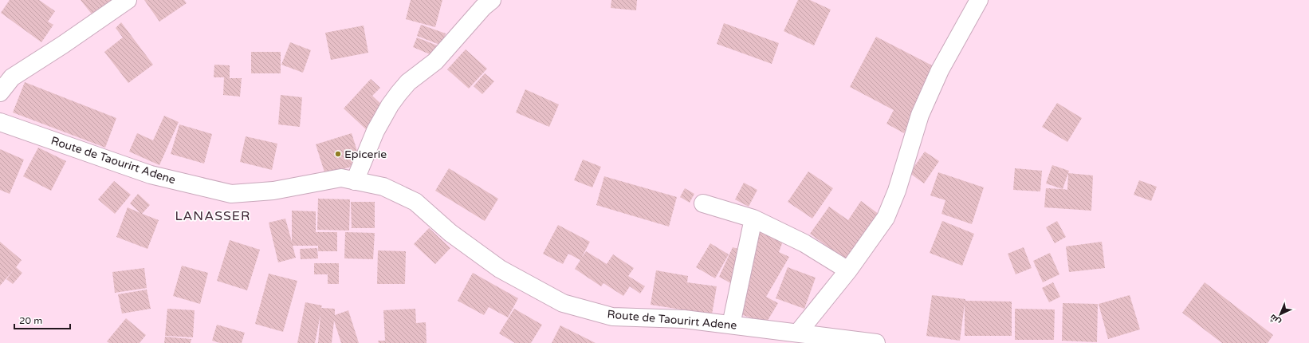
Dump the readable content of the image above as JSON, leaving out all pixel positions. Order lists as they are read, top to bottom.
{
  "streets": {
    "street": ["Route de Taourirt Adene"]
  },
  "districts": ["LANASSER"],
  "places": ["Epicerie"],
  "scale_bar": "20 m",
  "north": "bottom left"
}
